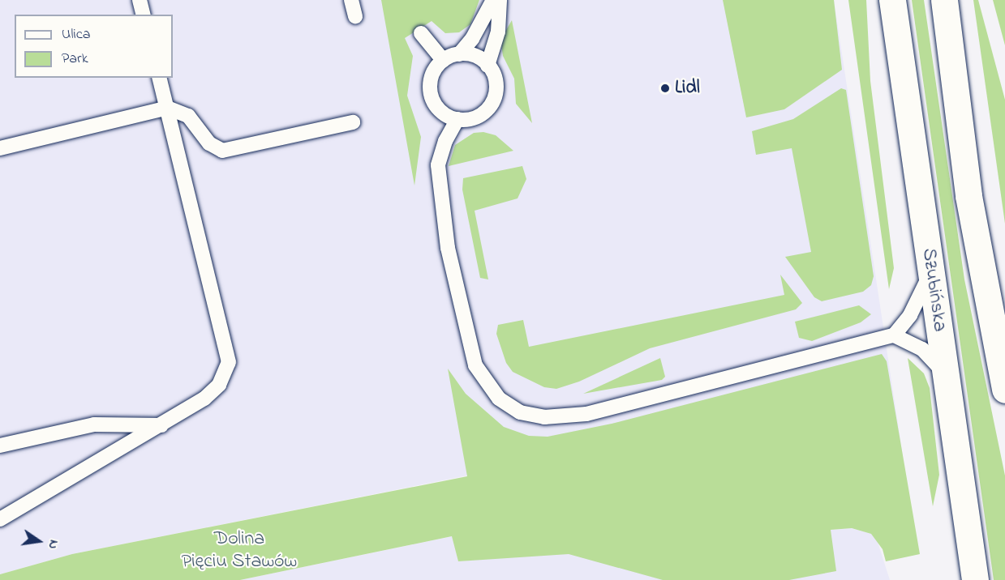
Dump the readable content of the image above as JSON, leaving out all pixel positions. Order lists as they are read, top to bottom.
{
  "streets": {
    "main road": ["Szubińska"]
  },
  "parks": ["Dolina Pięciu Stawów"],
  "places": ["Lidl"],
  "legend": ["Ulica", "Park"],
  "north": "right"
}
